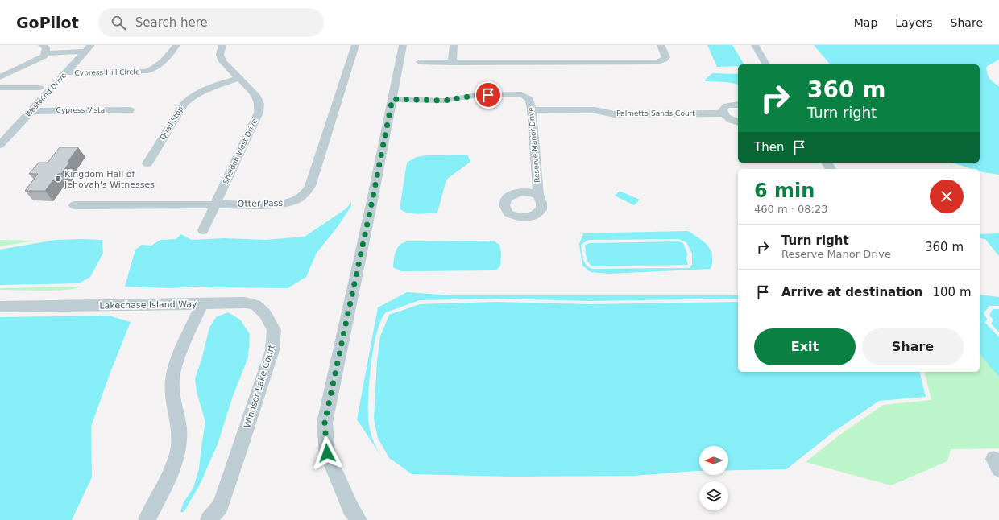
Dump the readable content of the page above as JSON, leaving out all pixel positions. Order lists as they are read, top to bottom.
{
  "streets": {
    "street": [
      "Cypress Hill Circle",
      "Westwind Drive",
      "Cypress Vista",
      "Palmetto Sands Court",
      "Quail Stop",
      "Reserve Manor Drive",
      "Sheldon West Drive",
      "Otter Pass",
      "Lakechase Island Way",
      "Windsor Lake Court"
    ]
  },
  "crossings": [
    ["Cypress Hill Circle", "Westwind Drive"],
    ["Westwind Drive", "Cypress Vista"],
    ["Palmetto Sands Court", "Reserve Manor Drive"],
    ["Quail Stop", "Sheldon West Drive"],
    ["Sheldon West Drive", "Otter Pass"],
    ["Lakechase Island Way", "Windsor Lake Court"]
  ],
  "places": ["Kingdom Hall of Jehovah's Witnesses"],
  "north": "left",
  "page": {
    "header": "GoPilot",
    "search": "Search here",
    "nav": ["Map", "Layers", "Share"],
    "turn": ["360 m", "Turn right"],
    "then": "Then",
    "heading": ["6 min", "460 m · 08:23"],
    "list": [
      {
        "name": "Turn right",
        "note": "Reserve Manor Drive",
        "value": "360 m"
      },
      {
        "name": "Arrive at destination",
        "value": "100 m"
      }
    ],
    "buttons": ["Exit", "Share"]
  }
}
